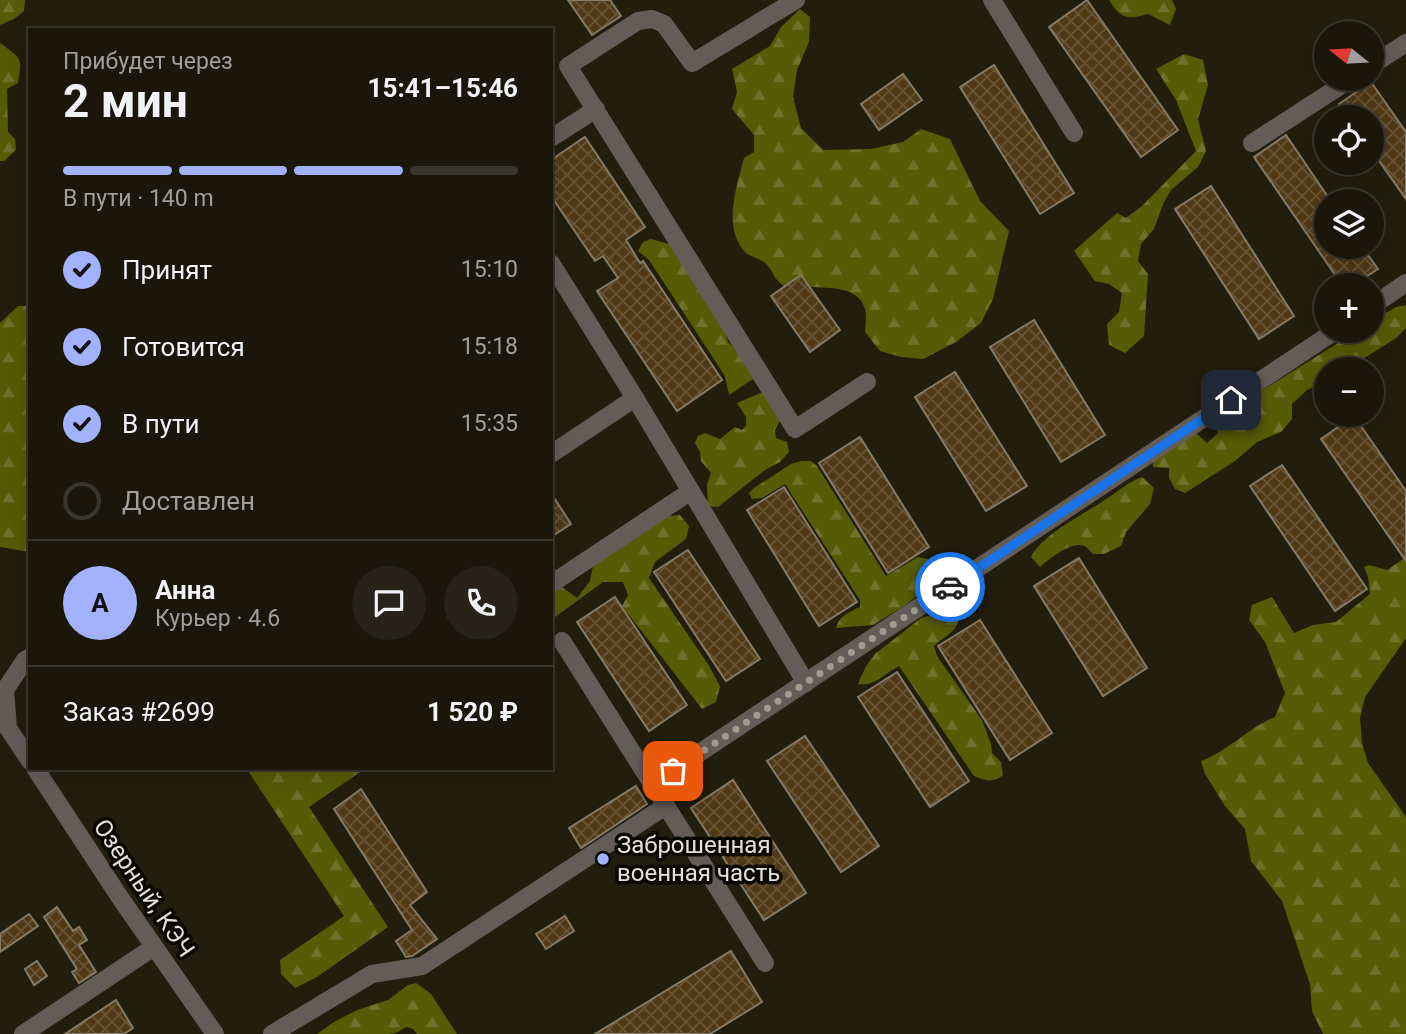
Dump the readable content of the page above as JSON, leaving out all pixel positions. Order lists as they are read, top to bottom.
{
  "streets": {
    "street": ["Озерный, КЭЧ"]
  },
  "places": ["Заброшенная военная часть"],
  "north": "left",
  "page": {
    "map_buttons": ["+", "−"],
    "heading": ["2 мин", "Прибудет через", "15:41–15:46"],
    "panel": [
      "Анна",
      "Курьер · 4.6",
      "Заказ #2699",
      "1 520 ₽"
    ],
    "bar": "В пути · 140 m",
    "list": [
      ["Принят", "15:10"],
      ["Готовится", "15:18"],
      ["В пути", "15:35"],
      "Доставлен"
    ],
    "round": "А"
  }
}
